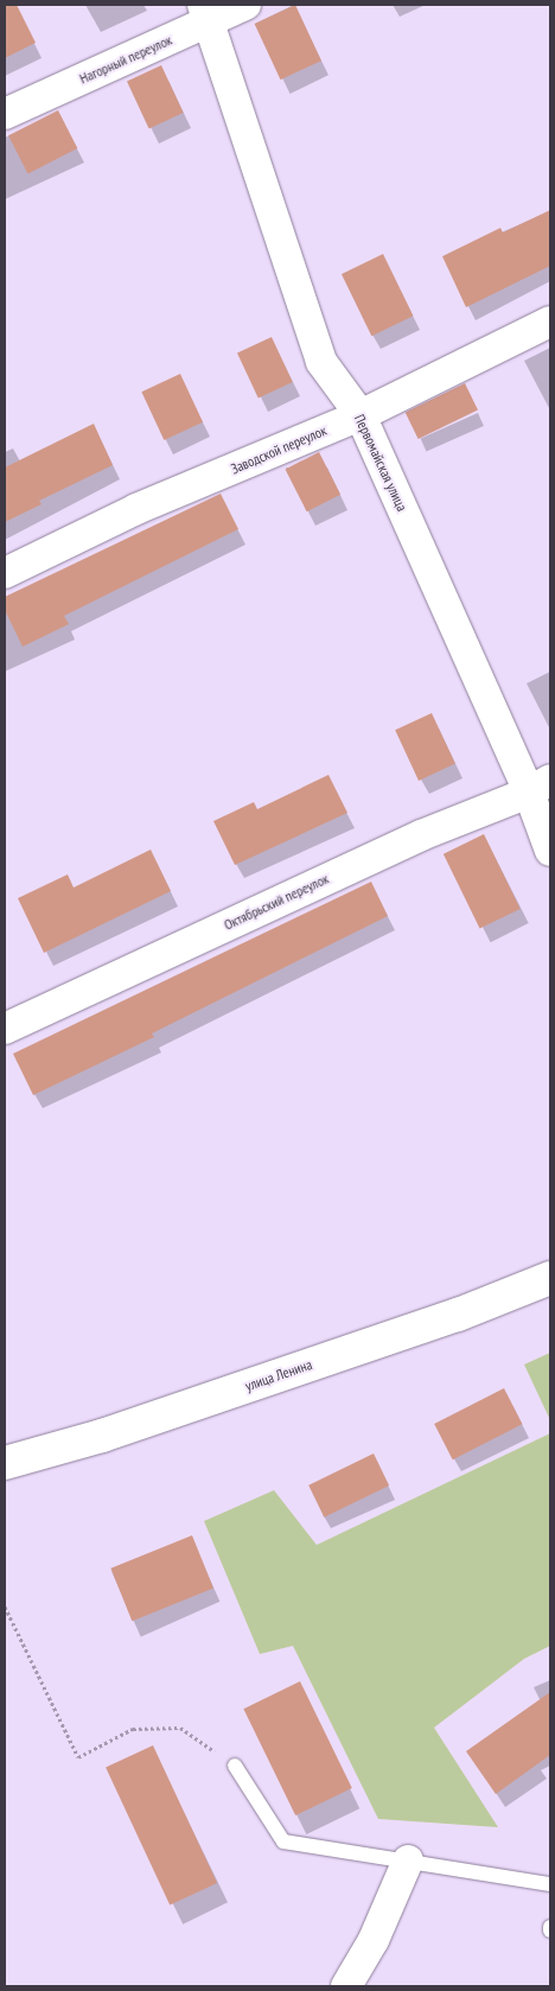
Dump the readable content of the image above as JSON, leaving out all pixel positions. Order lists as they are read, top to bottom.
{
  "streets": {
    "main road": ["улица Ленина"],
    "street": [
      "Нагорный переулок",
      "Заводской переулок",
      "Первомайская улица",
      "Октябрьский переулок"
    ]
  },
  "crossings": [
    ["Нагорный переулок", "Первомайская улица"],
    ["Заводской переулок", "Первомайская улица"],
    ["Первомайская улица", "Октябрьский переулок"]
  ]
}
